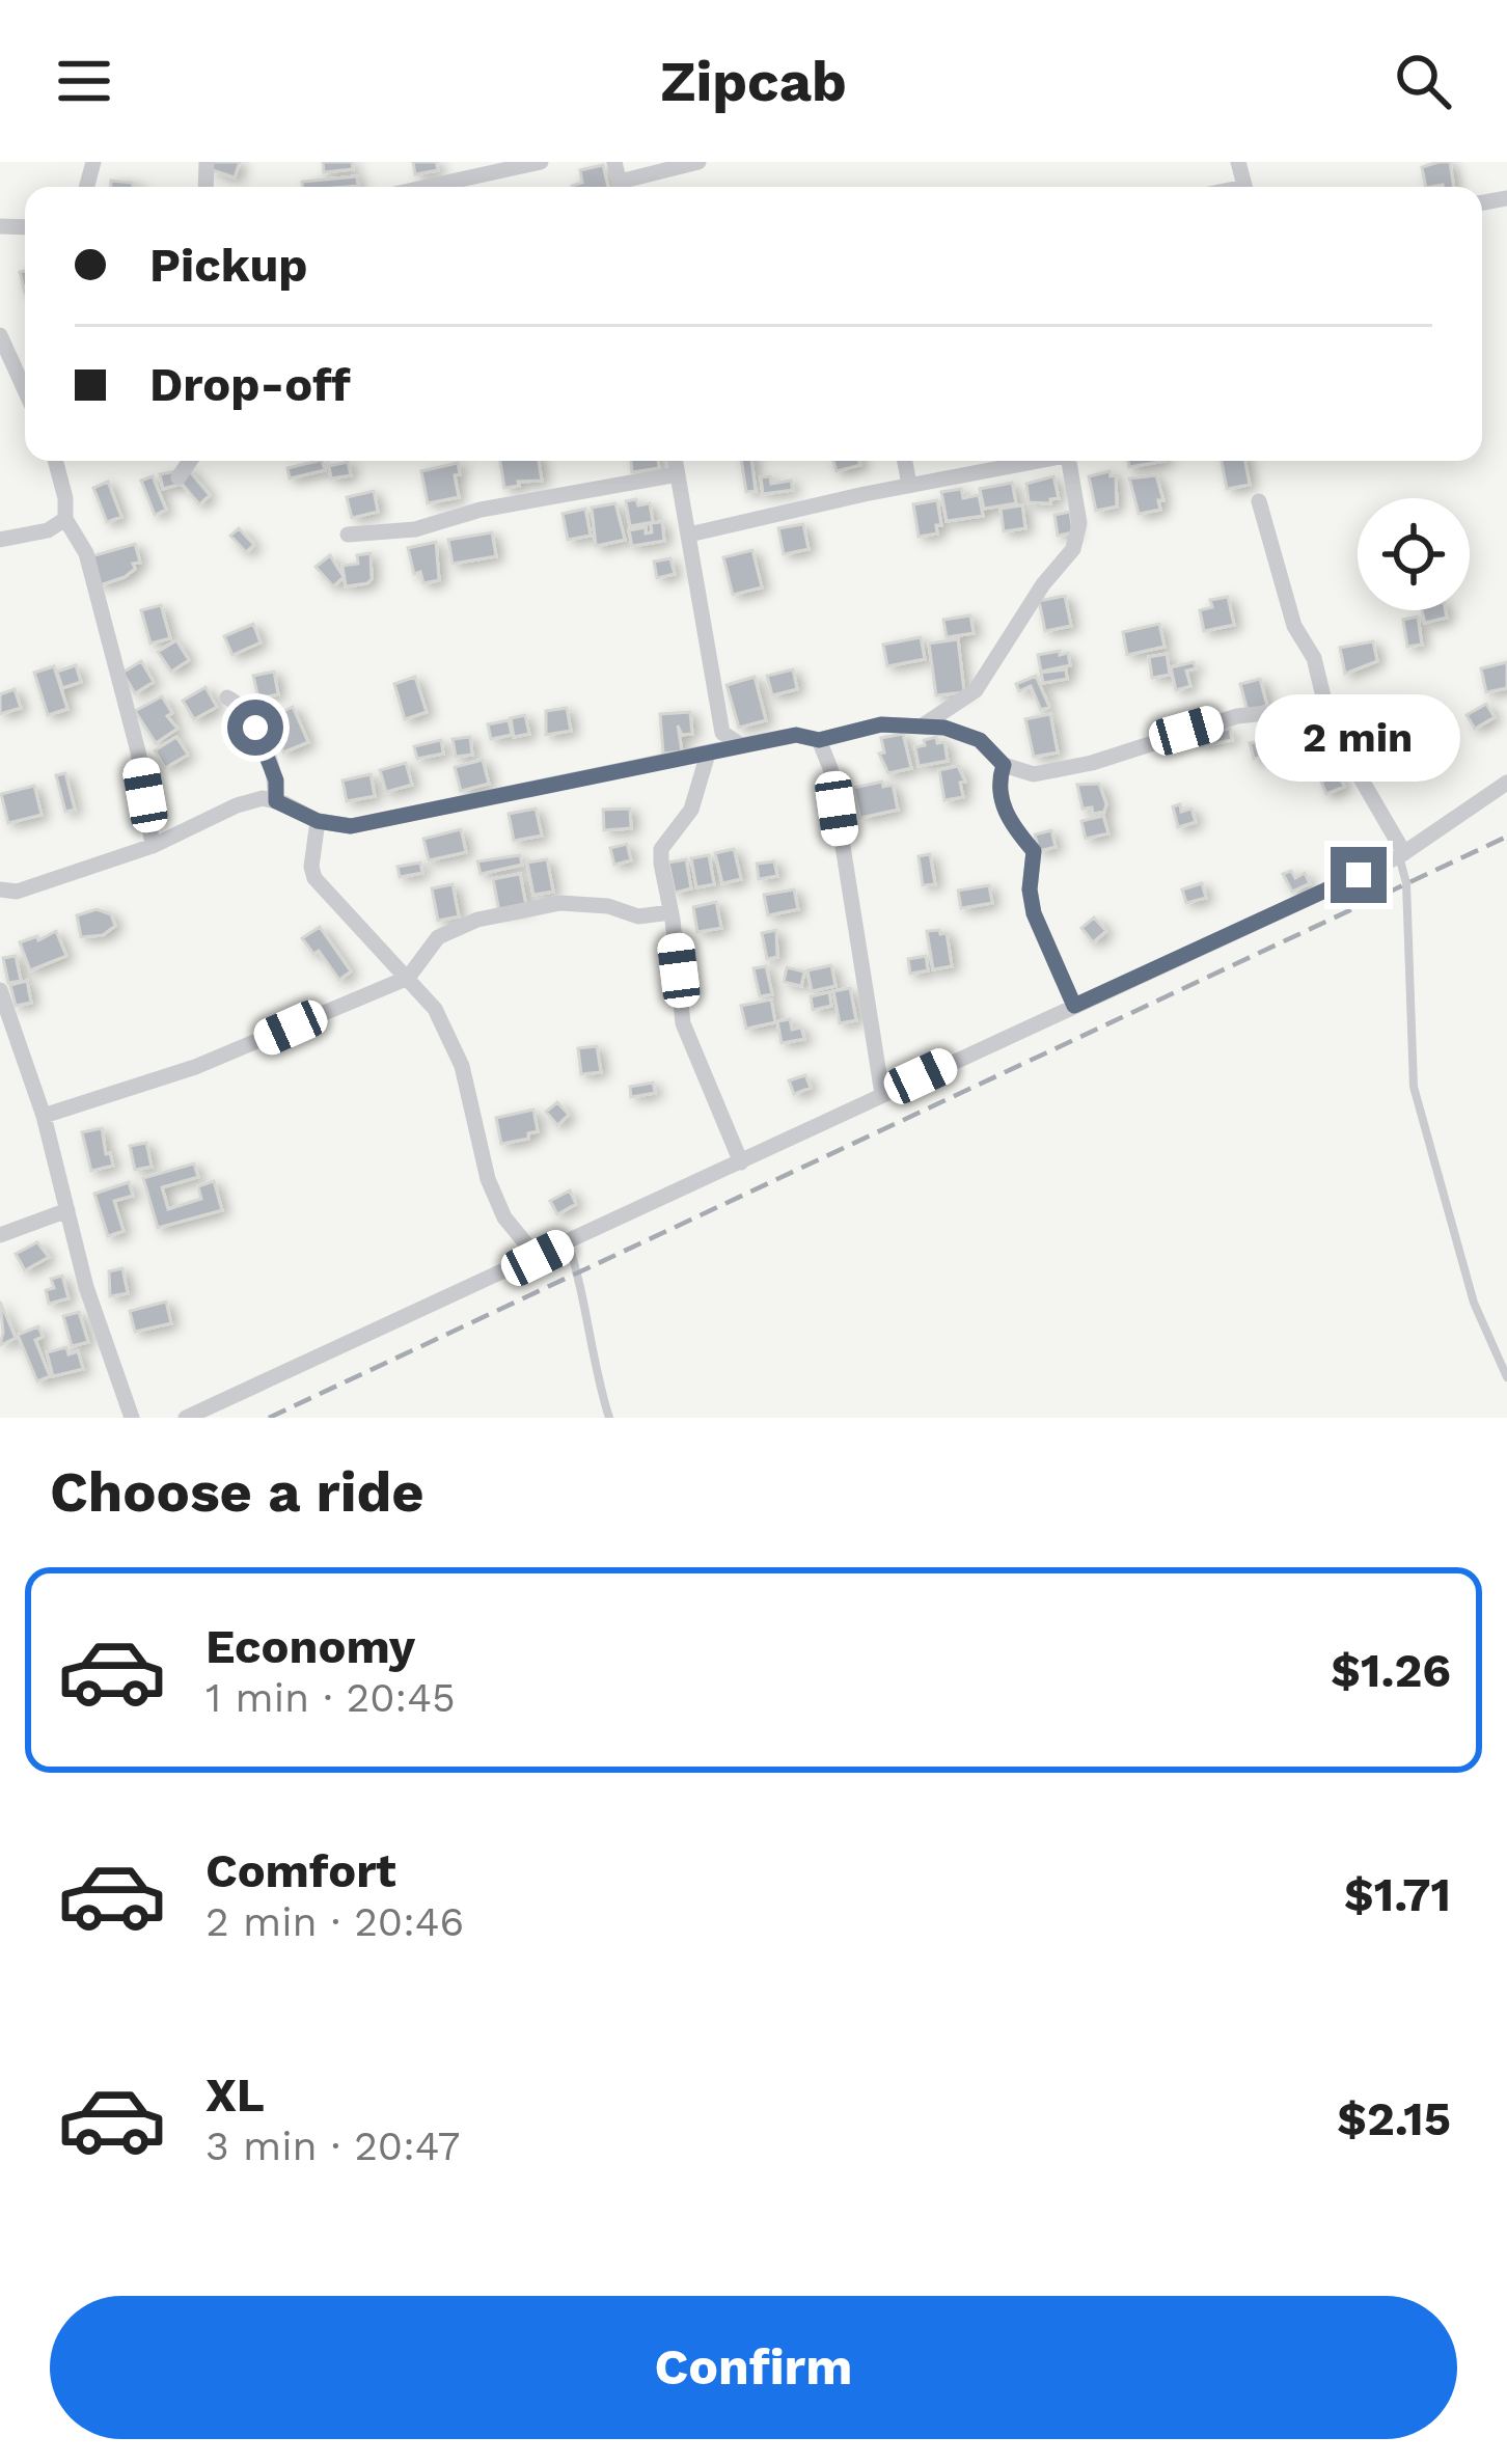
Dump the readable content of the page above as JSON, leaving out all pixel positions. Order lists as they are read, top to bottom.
{
  "page": {
    "header": "Zipcab",
    "banner": ["Pickup", "Drop-off"],
    "bubble": "2 min",
    "heading": "Choose a ride",
    "list": [
      {
        "name": "Economy",
        "note": "1 min · 20:45",
        "value": "$1.26"
      },
      {
        "name": "Comfort",
        "note": "2 min · 20:46",
        "value": "$1.71"
      },
      {
        "name": "XL",
        "note": "3 min · 20:47",
        "value": "$2.15"
      }
    ],
    "buttons": "Confirm"
  }
}
